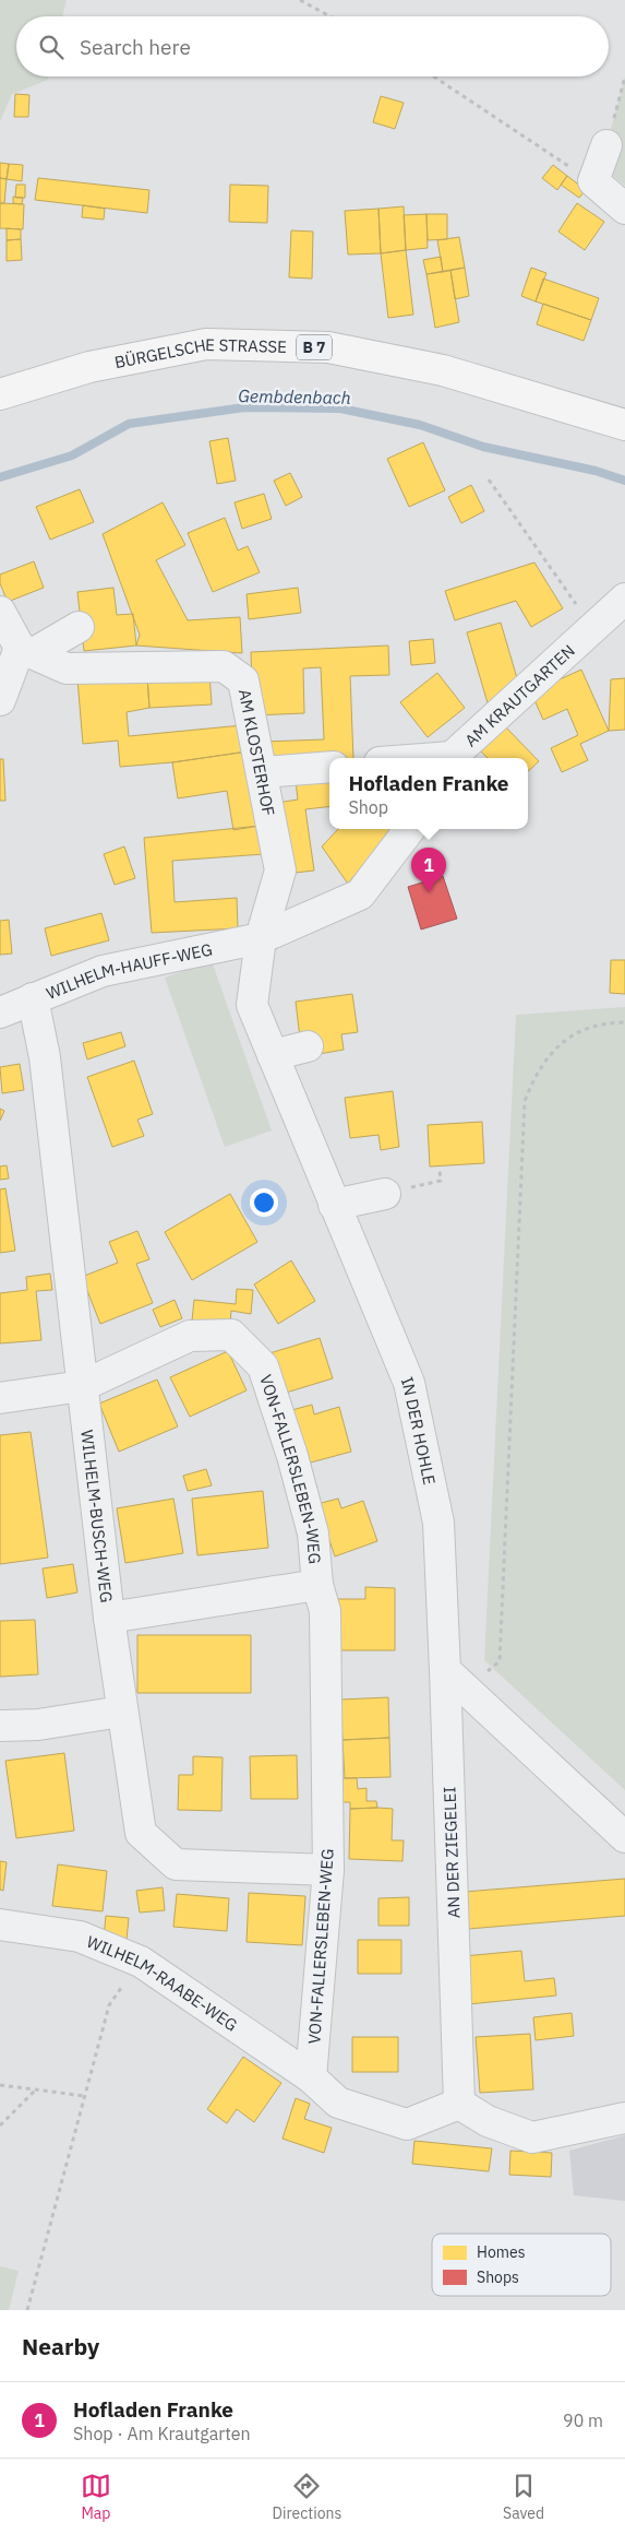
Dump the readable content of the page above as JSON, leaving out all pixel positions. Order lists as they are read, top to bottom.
{
  "streets": {
    "main road": ["B 7", "BÜRGELSCHE STRASSE"],
    "street": [
      "AM KRAUTGARTEN",
      "AM KLOSTERHOF",
      "WILHELM-HAUFF-WEG",
      "IN DER HOHLE",
      "VON-FALLERSLEBEN-WEG",
      "WILHELM-BUSCH-WEG",
      "AN DER ZIEGELEI",
      "WILHELM-RAABE-WEG"
    ]
  },
  "crossings": [
    ["AM KLOSTERHOF", "WILHELM-HAUFF-WEG"],
    ["AM KLOSTERHOF", "IN DER HOHLE"],
    ["WILHELM-HAUFF-WEG", "IN DER HOHLE"],
    ["WILHELM-HAUFF-WEG", "WILHELM-BUSCH-WEG"],
    ["IN DER HOHLE", "AN DER ZIEGELEI"],
    ["VON-FALLERSLEBEN-WEG", "WILHELM-BUSCH-WEG"],
    ["VON-FALLERSLEBEN-WEG", "WILHELM-RAABE-WEG"]
  ],
  "water": ["Gembdenbach"],
  "legend": ["Homes", "Shops"],
  "page": {
    "search": "Search here",
    "popup": ["Hofladen Franke", "Shop"],
    "pins": "1",
    "heading": "Nearby",
    "list": [
      {
        "mark": "1",
        "name": "Hofladen Franke",
        "note": "Shop · Am Krautgarten",
        "value": "90 m"
      }
    ],
    "nav": ["Map", "Directions", "Saved"]
  }
}
